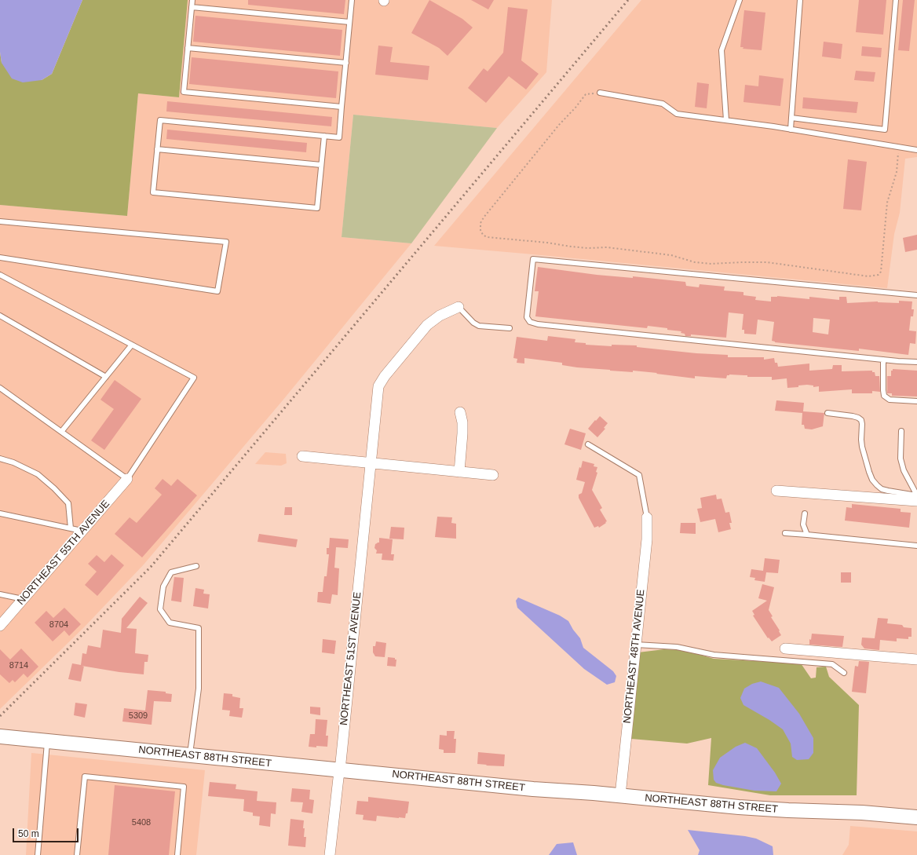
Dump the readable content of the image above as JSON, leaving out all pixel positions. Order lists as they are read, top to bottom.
{
  "streets": {
    "main road": ["NORTHEAST 88TH STREET"],
    "street": ["NORTHEAST 55TH AVENUE", "NORTHEAST 48TH AVENUE", "NORTHEAST 51ST AVENUE"]
  },
  "crossings": [
    ["NORTHEAST 48TH AVENUE", "NORTHEAST 88TH STREET"],
    ["NORTHEAST 51ST AVENUE", "NORTHEAST 88TH STREET"]
  ],
  "house_numbers": [
    "8704",
    "8714",
    "5309",
    "5408"
  ],
  "scale_bar": "50 m"
}
